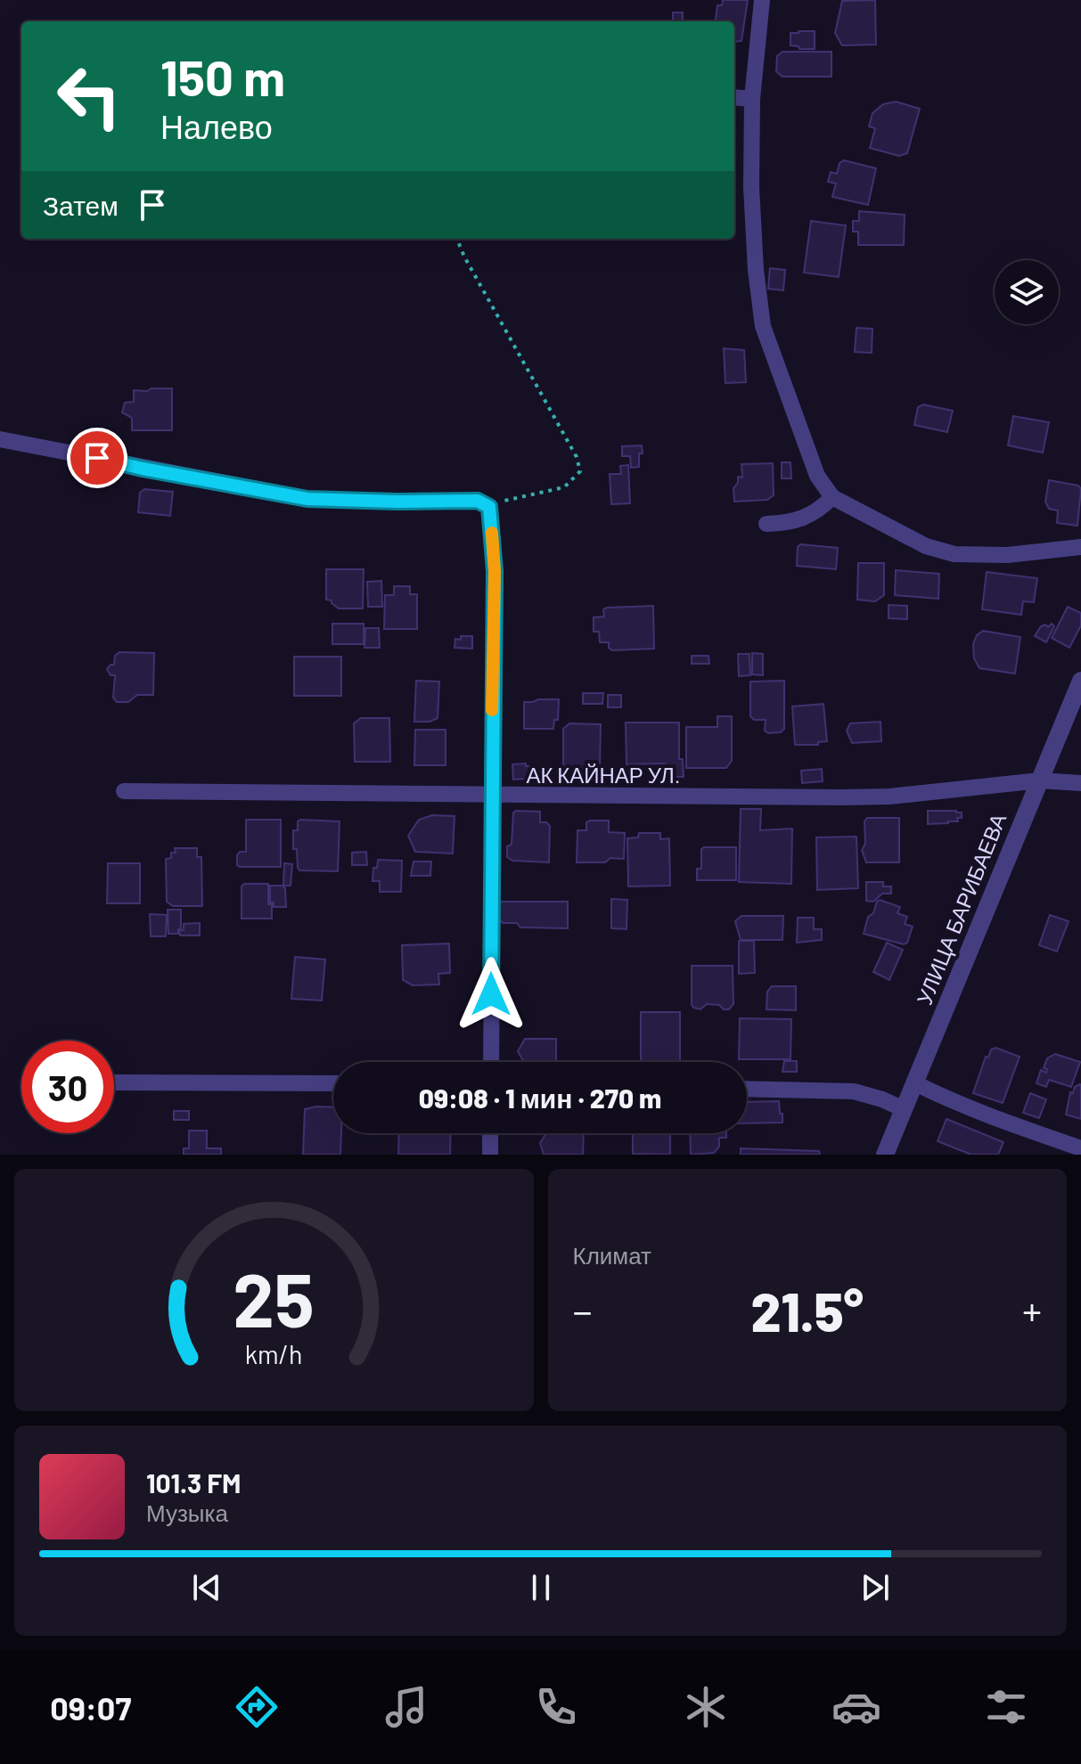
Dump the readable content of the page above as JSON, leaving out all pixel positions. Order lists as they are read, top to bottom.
{
  "streets": {
    "street": ["АК КАЙНАР УЛ.", "УЛИЦА БАРИБАЕВА"]
  },
  "crossings": [
    ["АК КАЙНАР УЛ.", "УЛИЦА БАРИБАЕВА"]
  ],
  "page": {
    "turn": ["150 m", "Налево"],
    "then": "Затем",
    "limit": "30",
    "trip": "09:08 · 1 мин · 270 m",
    "tile": "Климат",
    "heat": ["−", "21.5°", "+"],
    "song": ["101.3 FM", "Музыка"],
    "tabs": "09:07",
    "gauge": ["25", "km/h"]
  }
}
